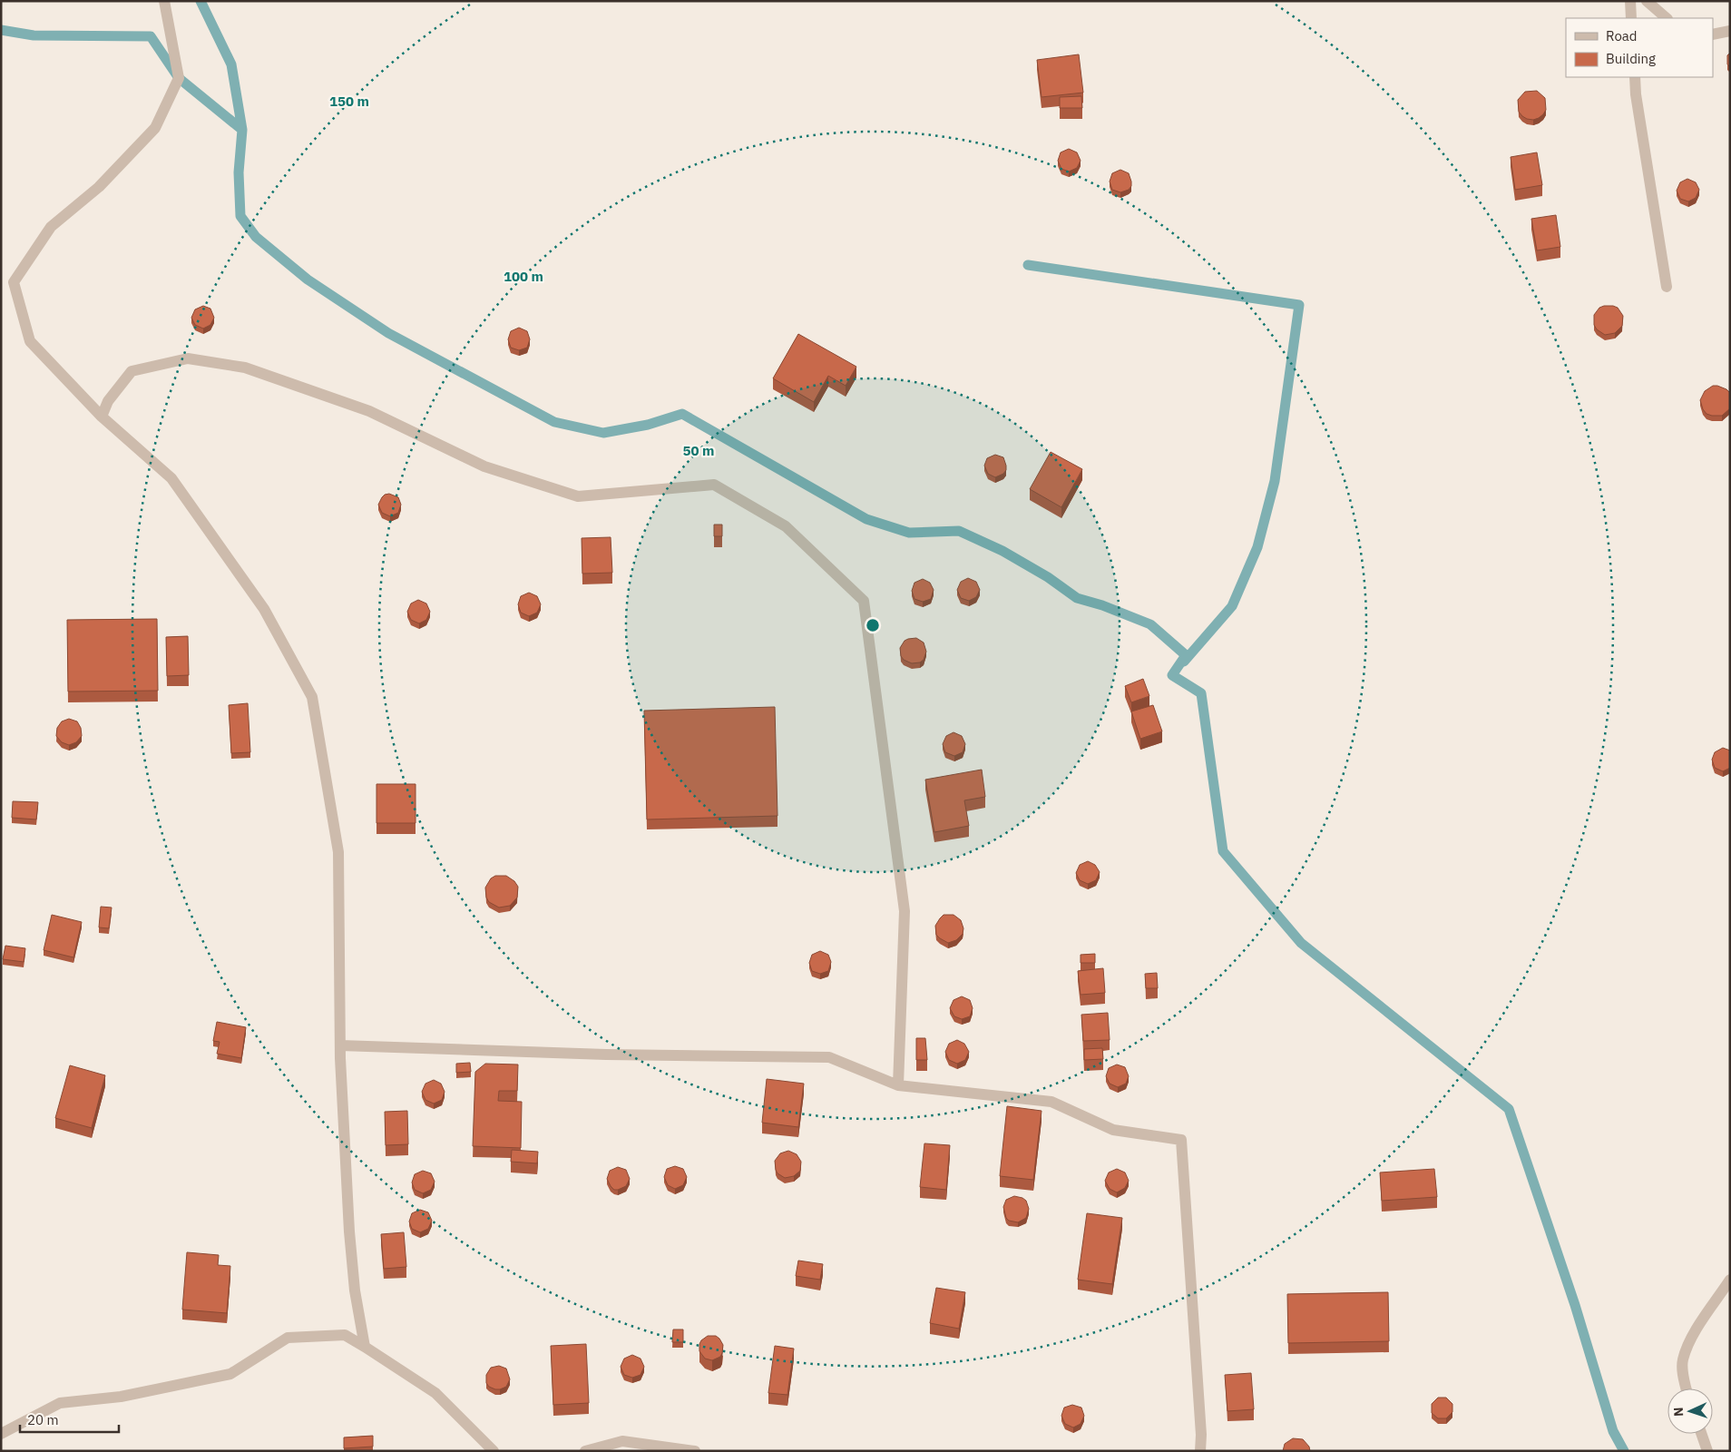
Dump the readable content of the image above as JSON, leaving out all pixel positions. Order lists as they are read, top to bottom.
{
  "legend": ["Road", "Building"],
  "scale_bar": "20 m",
  "north": "left",
  "rings": ["150 m", "100 m", "50 m"]
}
